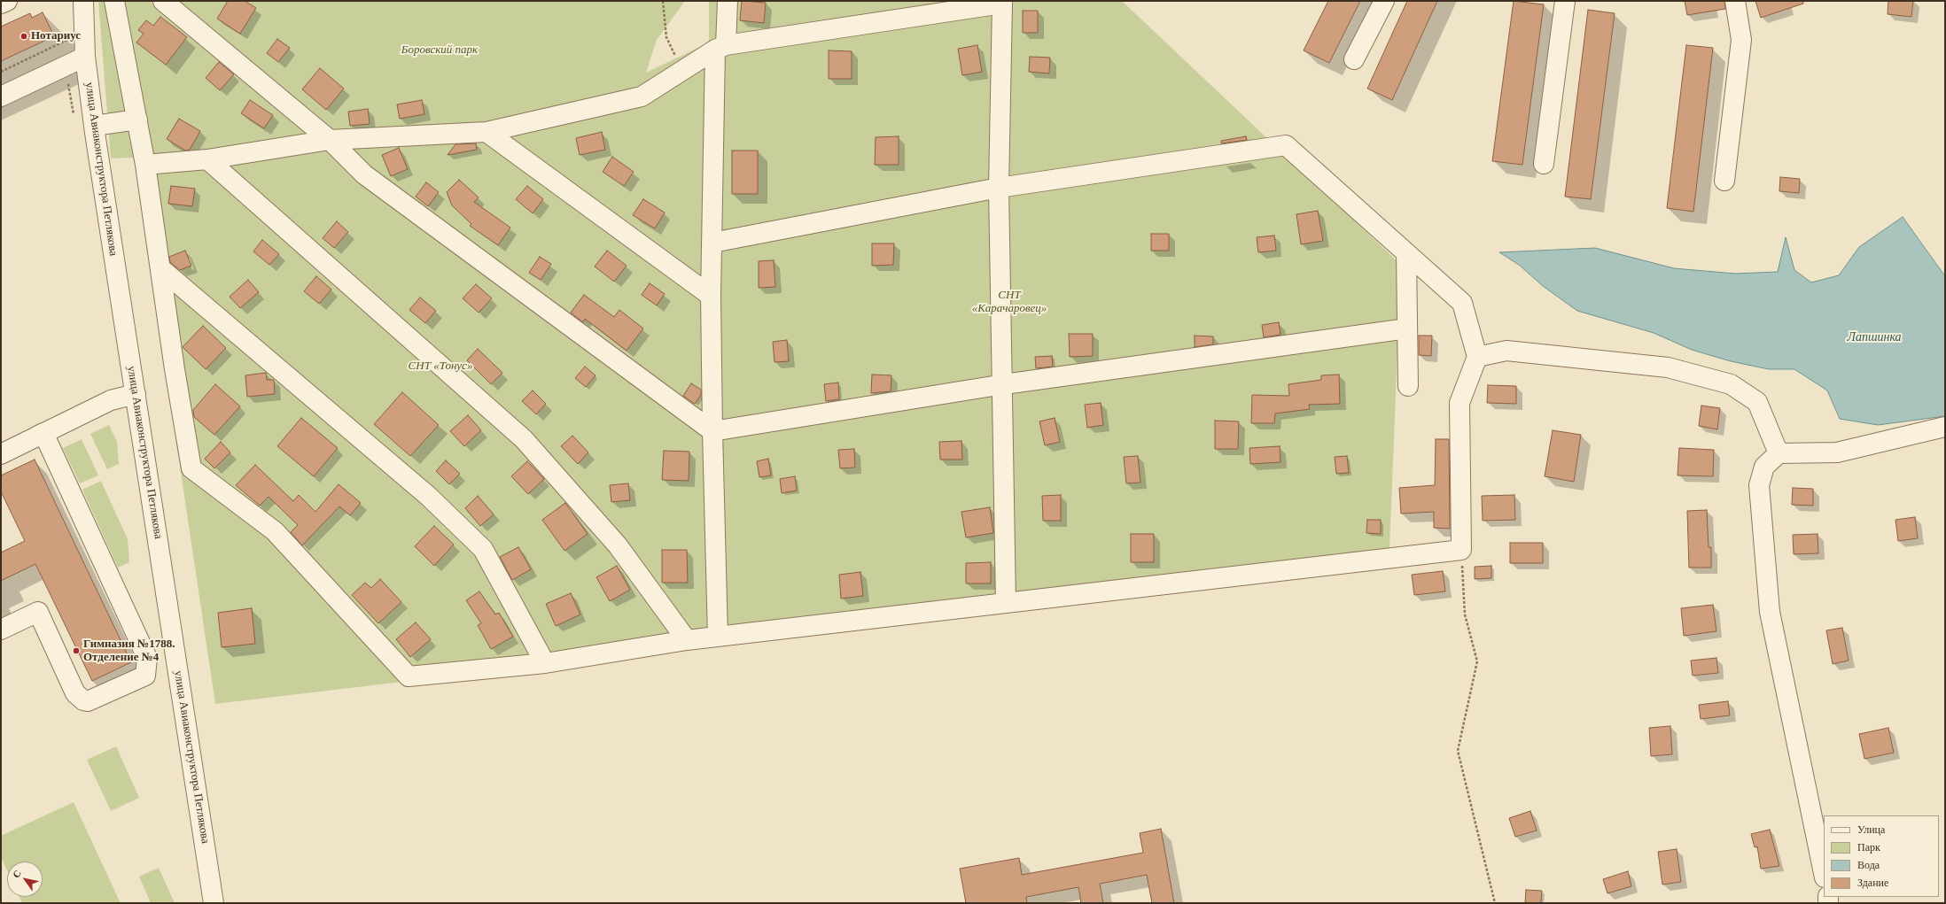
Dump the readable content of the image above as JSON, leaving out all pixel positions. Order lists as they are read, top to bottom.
{
  "streets": {
    "street": ["улица Авиаконструктора Петлякова"]
  },
  "water": ["Лапшинка"],
  "parks": ["Боровский парк", "СНТ «Карачаровец»", "СНТ «Тонус»"],
  "places": ["Нотариус", "Гимназия №1788. Отделение №4"],
  "legend": [
    "Улица",
    "Парк",
    "Вода",
    "Здание"
  ],
  "north": "top left"
}
